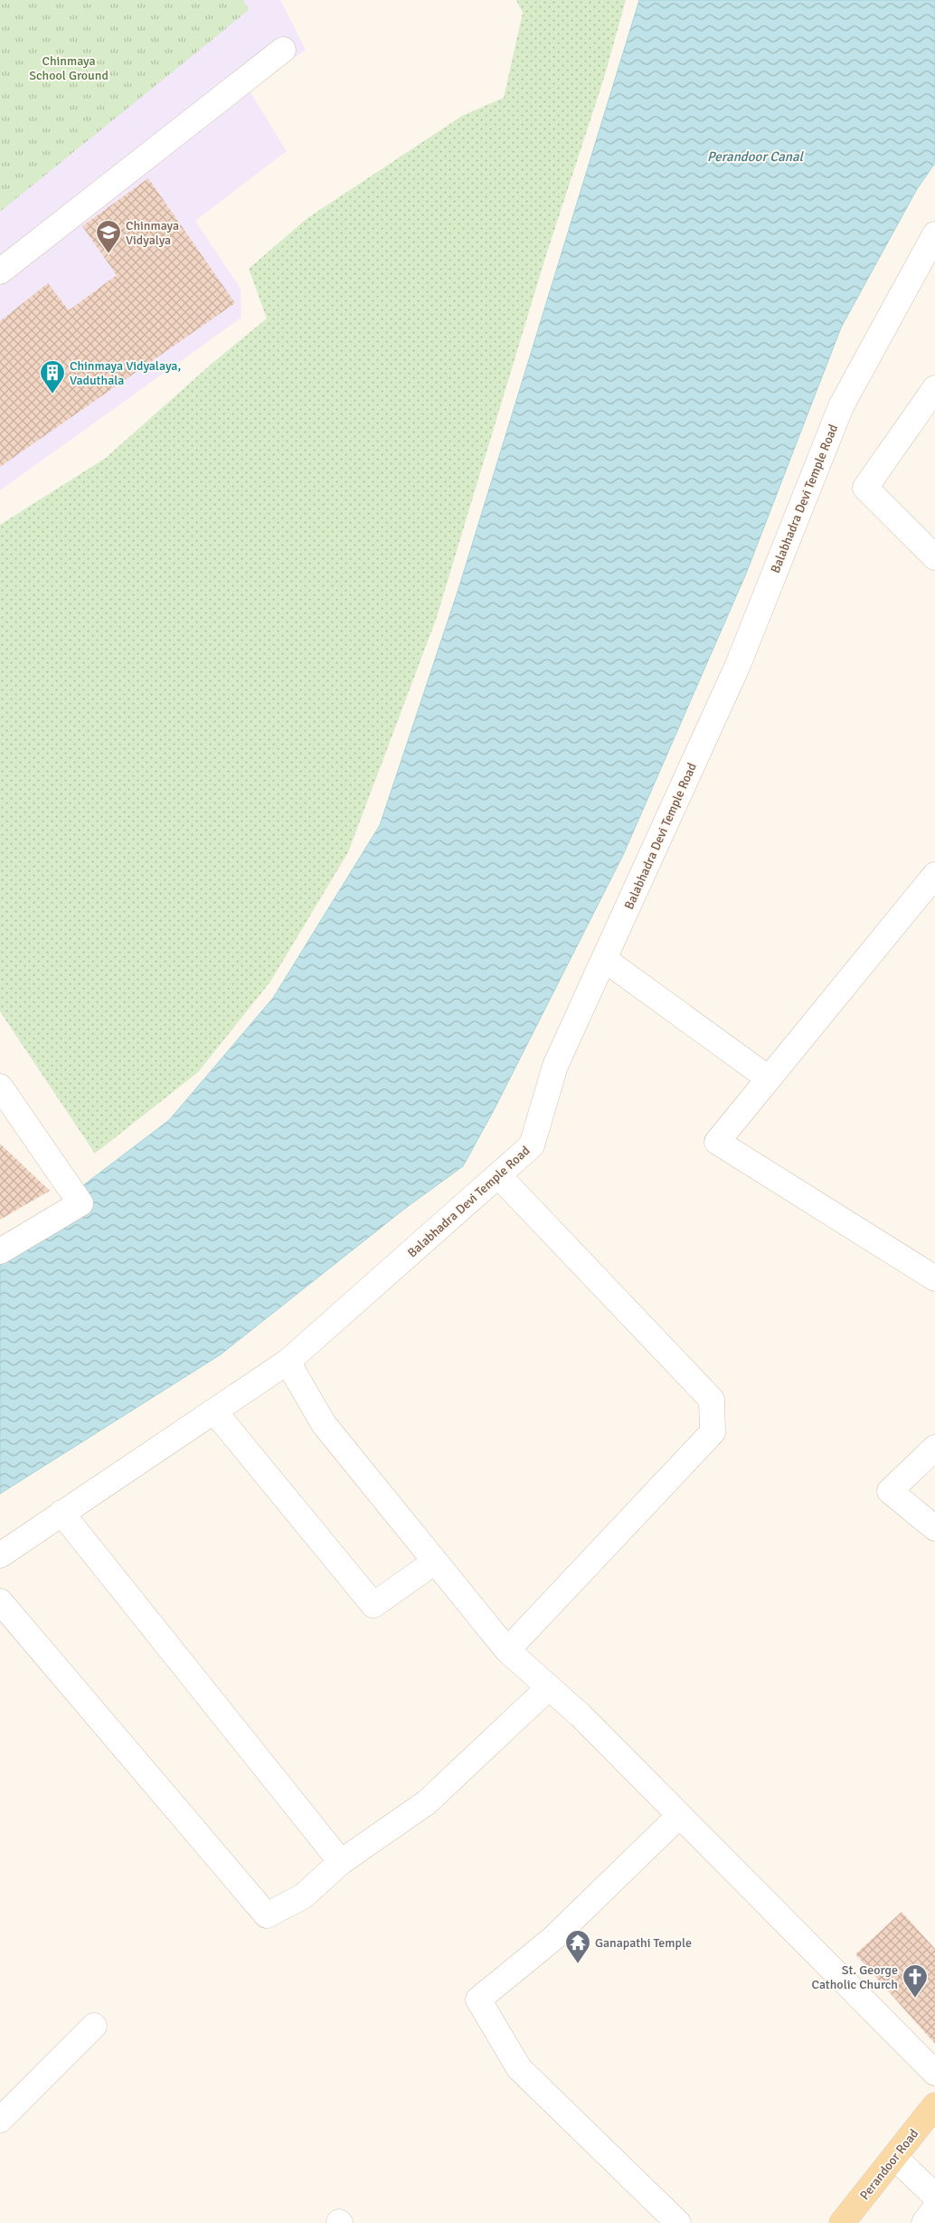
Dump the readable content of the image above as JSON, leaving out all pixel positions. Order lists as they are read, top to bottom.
{
  "streets": {
    "main road": ["Perandoor Road"],
    "street": ["Balabhadra Devi Temple Road"]
  },
  "water": ["Perandoor Canal"],
  "parks": ["Chinmaya School Ground"],
  "places": {
    "school or university": ["Chinmaya Vidyalya"],
    "building": ["Chinmaya Vidyalaya, Vaduthala"],
    "temple": ["Ganapathi Temple"],
    "church": ["St. George Catholic Church"]
  }
}
